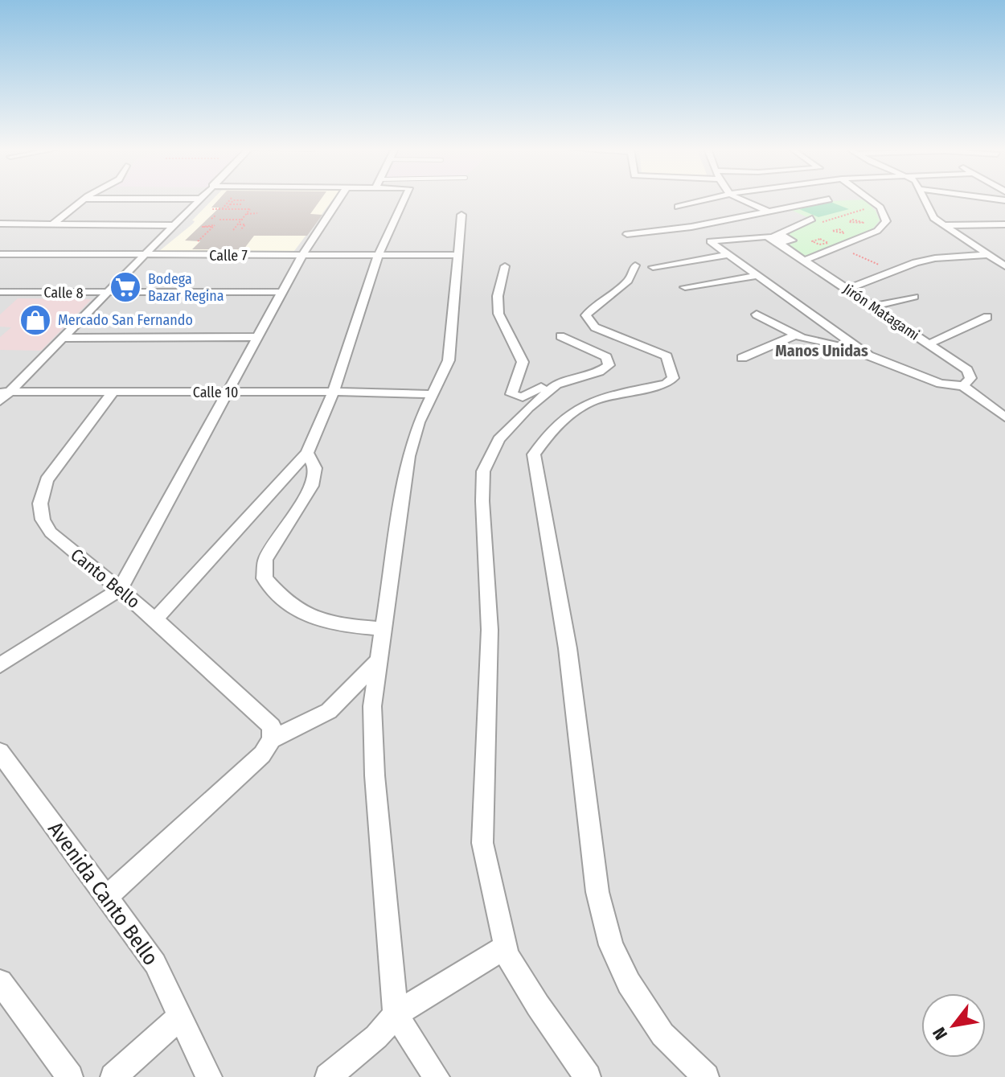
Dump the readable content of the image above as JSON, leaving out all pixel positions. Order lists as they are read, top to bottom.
{
  "streets": {
    "street": [
      "Calle 7",
      "Calle 8",
      "Jirón Matagami",
      "Calle 10",
      "Canto Bello",
      "Avenida Canto Bello"
    ]
  },
  "crossings": [
    ["Calle 10", "Canto Bello"]
  ],
  "districts": ["Manos Unidas"],
  "places": {
    "supermarket": ["Bodega Bazar Regina"],
    "shop": ["Mercado San Fernando"]
  },
  "north": "bottom left"
}
